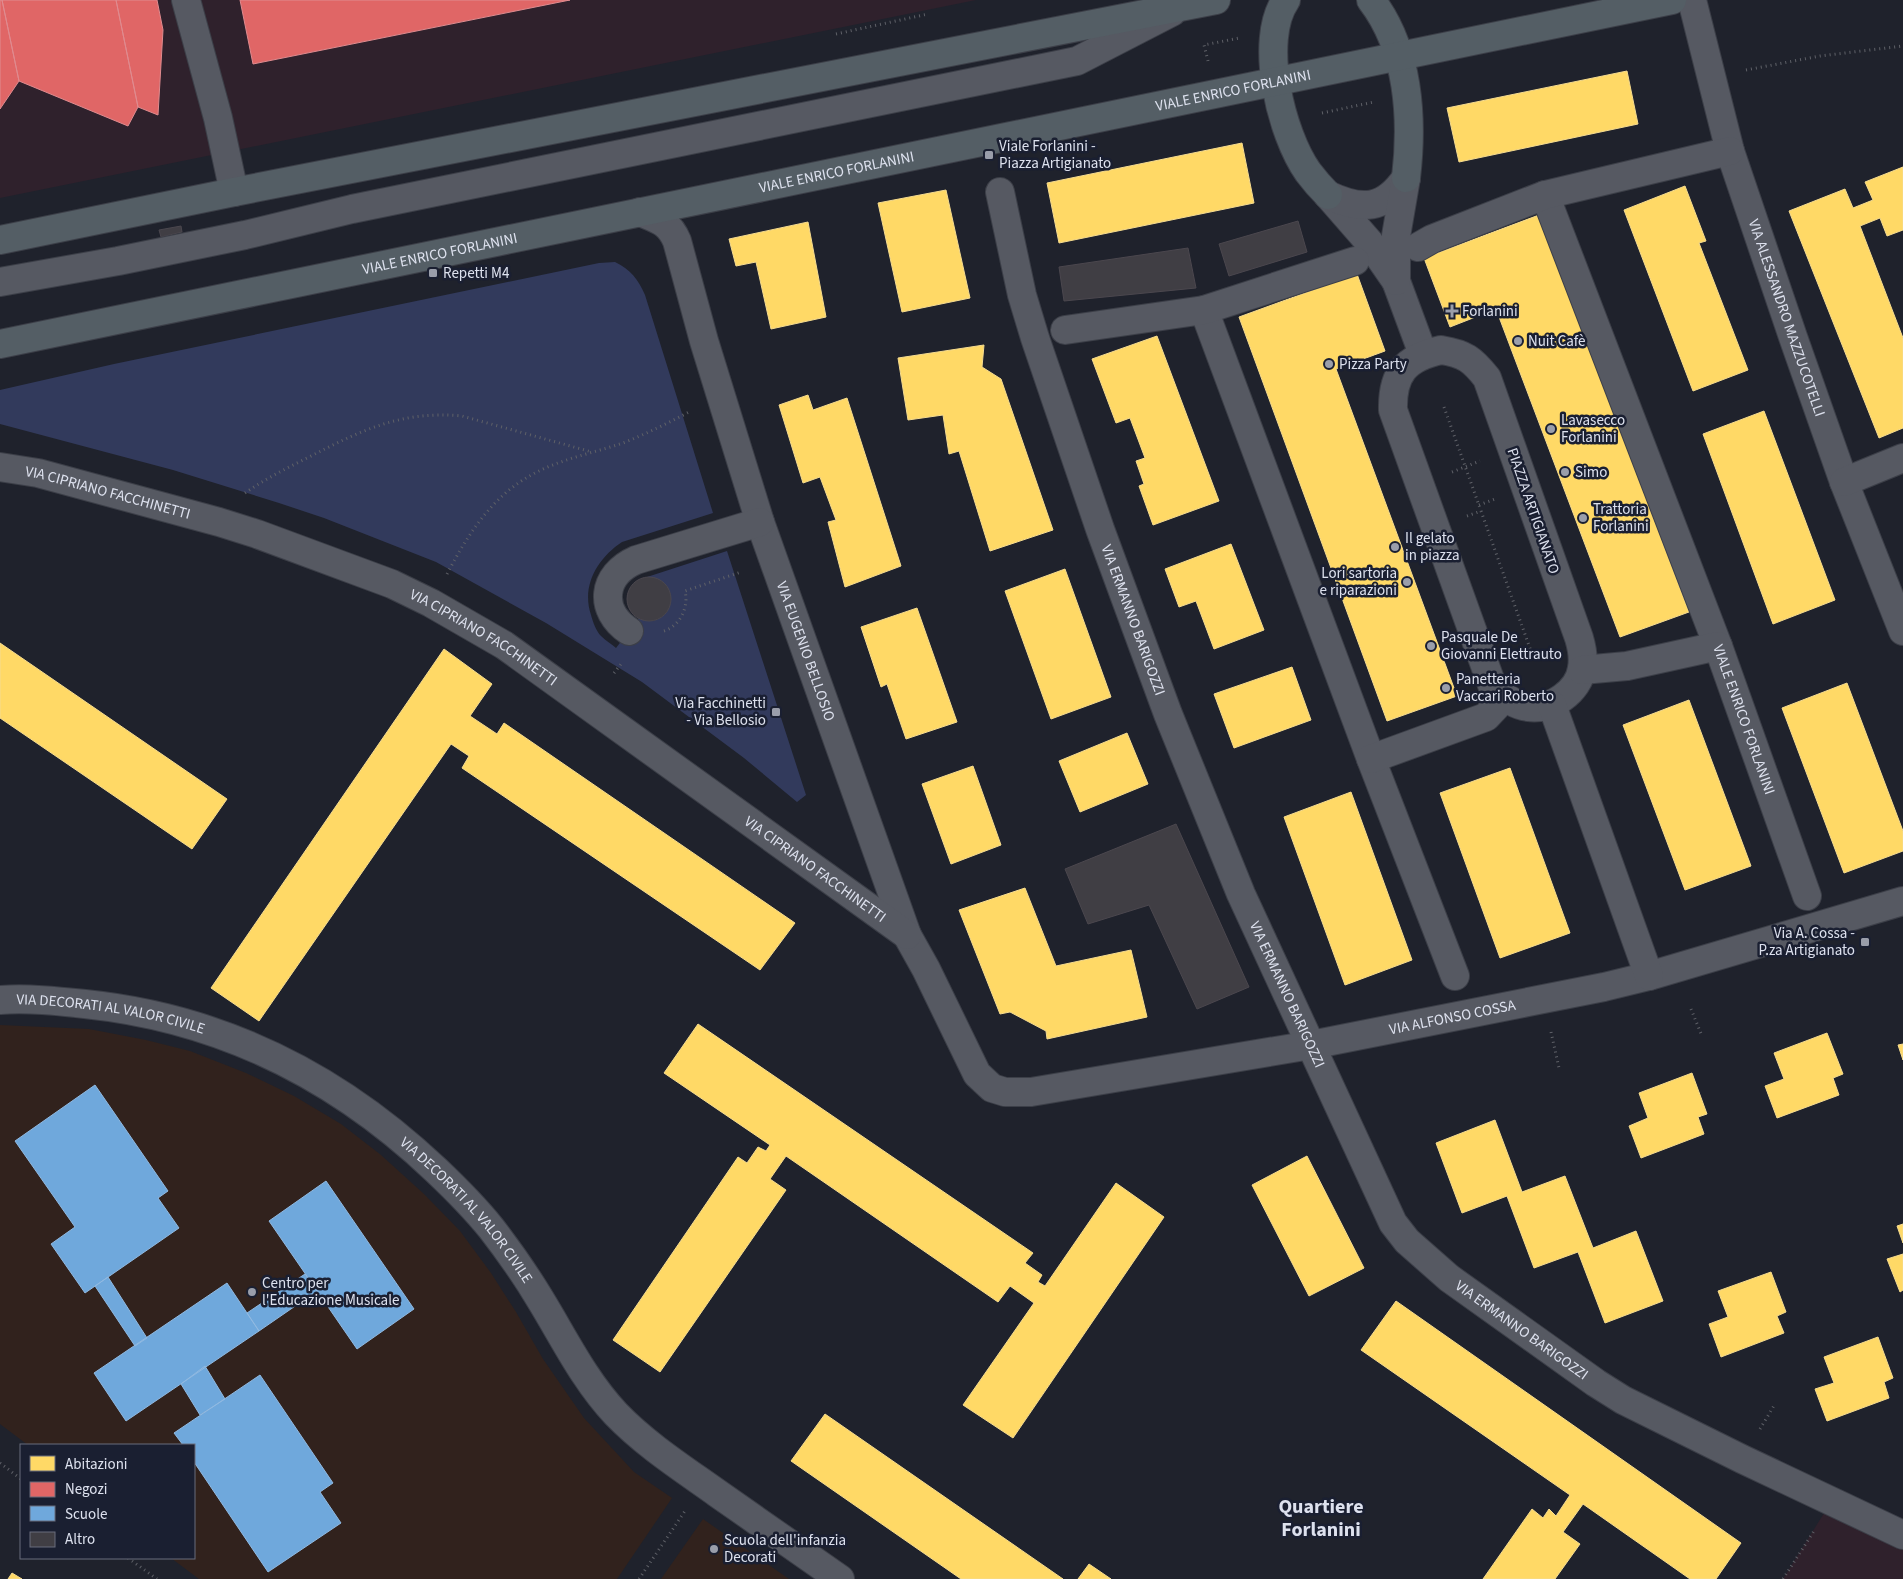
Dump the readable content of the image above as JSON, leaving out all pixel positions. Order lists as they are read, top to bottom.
{
  "streets": {
    "main road": ["VIALE ENRICO FORLANINI"],
    "street": [
      "VIA ALESSANDRO MAZZUCOTELLI",
      "VIA CIPRIANO FACCHINETTI",
      "PIAZZA ARTIGIANATO",
      "VIA ERMANNO BARIGOZZI",
      "VIA EUGENIO BELLOSIO",
      "VIA DECORATI AL VALOR CIVILE",
      "VIA ALFONSO COSSA"
    ]
  },
  "crossings": [
    ["VIALE ENRICO FORLANINI", "PIAZZA ARTIGIANATO"],
    ["VIALE ENRICO FORLANINI", "VIA EUGENIO BELLOSIO"],
    ["VIA CIPRIANO FACCHINETTI", "VIA EUGENIO BELLOSIO"],
    ["VIA ERMANNO BARIGOZZI", "VIA ALFONSO COSSA"],
    ["VIA EUGENIO BELLOSIO", "VIA ALFONSO COSSA"]
  ],
  "districts": ["Quartiere Forlanini"],
  "places": {
    "transit": [
      "Viale Forlanini - Piazza Artigianato",
      "Repetti M4",
      "Via Facchinetti - Via Bellosio",
      "Via A. Cossa - P.za Artigianato"
    ],
    "health": ["Forlanini"],
    "other": [
      "Nuit Cafè",
      "Pizza Party",
      "Lavasecco Forlanini",
      "Simo",
      "Trattoria Forlanini",
      "Il gelato in piazza",
      "Lori sartoria e riparazioni",
      "Pasquale De Giovanni Elettrauto",
      "Panetteria Vaccari Roberto",
      "Centro per l'Educazione Musicale",
      "Scuola dell'infanzia Decorati"
    ]
  },
  "legend": [
    "Abitazioni",
    "Negozi",
    "Scuole",
    "Altro"
  ]
}
